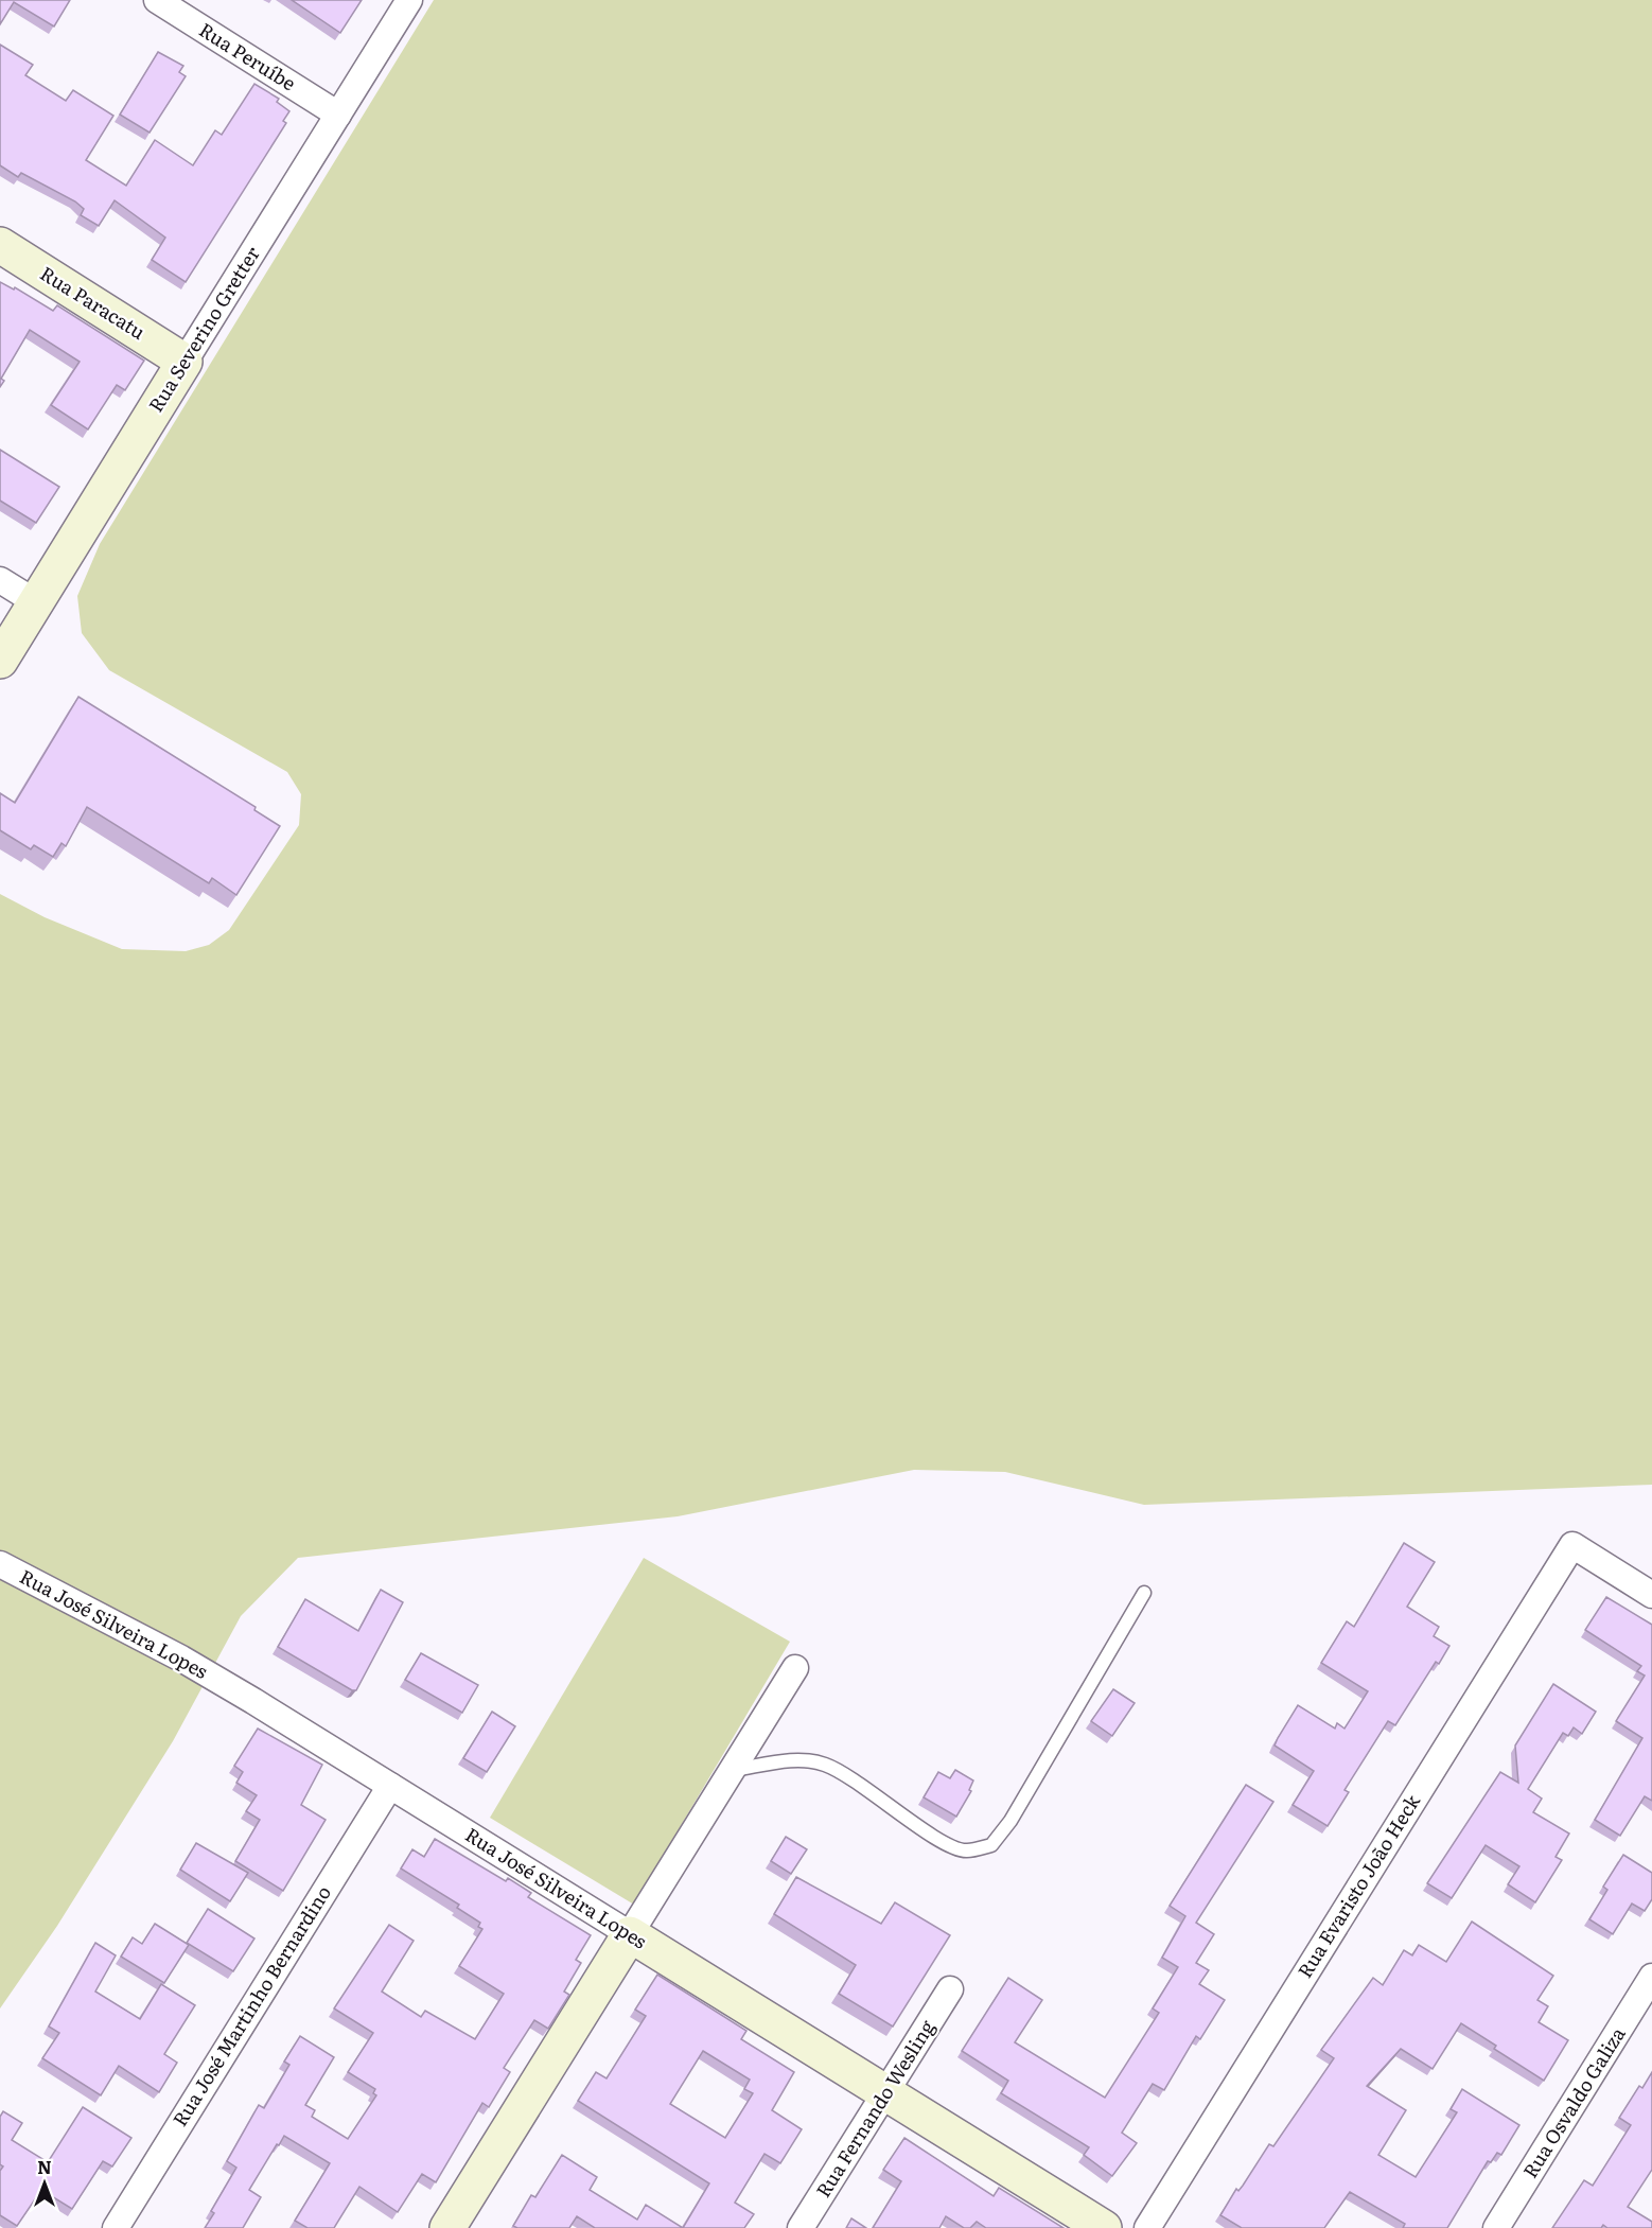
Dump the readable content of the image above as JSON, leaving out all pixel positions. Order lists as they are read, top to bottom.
{
  "streets": {
    "street": [
      "Rua Peruíbe",
      "Rua Paracatu",
      "Rua Severino Gretter",
      "Rua José Silveira Lopes",
      "Rua Evaristo João Heck",
      "Rua José Martinho Bernardino",
      "Rua Osvaldo Galiza",
      "Rua Fernando Wesling"
    ]
  },
  "crossings": [
    ["Rua Peruíbe", "Rua Severino Gretter"],
    ["Rua Paracatu", "Rua Severino Gretter"],
    ["Rua José Silveira Lopes", "Rua José Martinho Bernardino"],
    ["Rua José Silveira Lopes", "Rua Fernando Wesling"]
  ],
  "north": "top"
}
